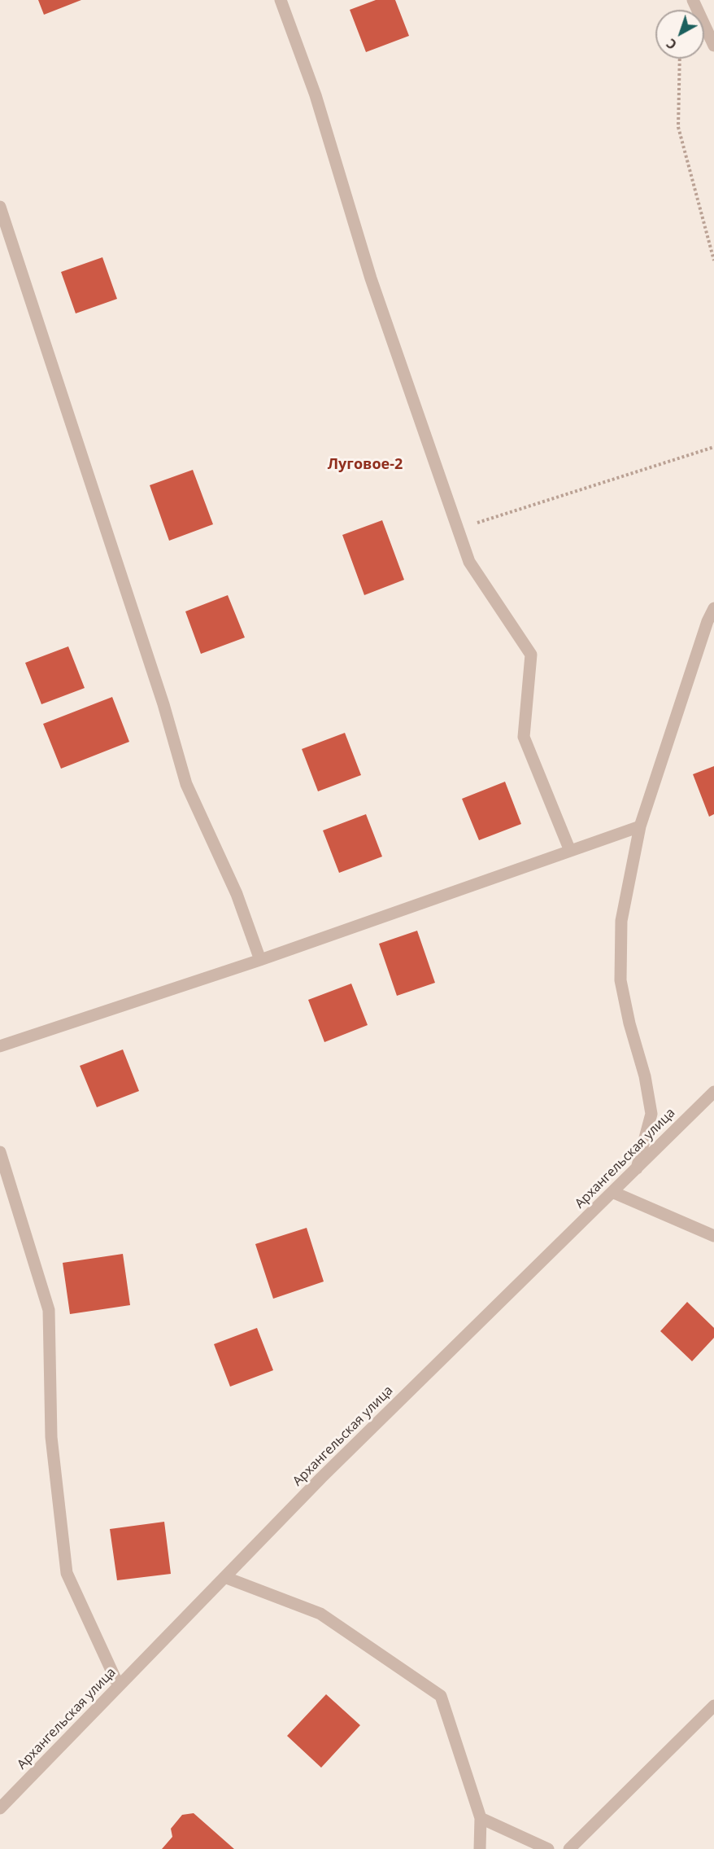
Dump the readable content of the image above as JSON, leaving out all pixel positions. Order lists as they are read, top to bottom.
{
  "streets": {
    "street": ["Архангельская улица"]
  },
  "districts": ["Луговое-2"],
  "north": "bottom left"
}
